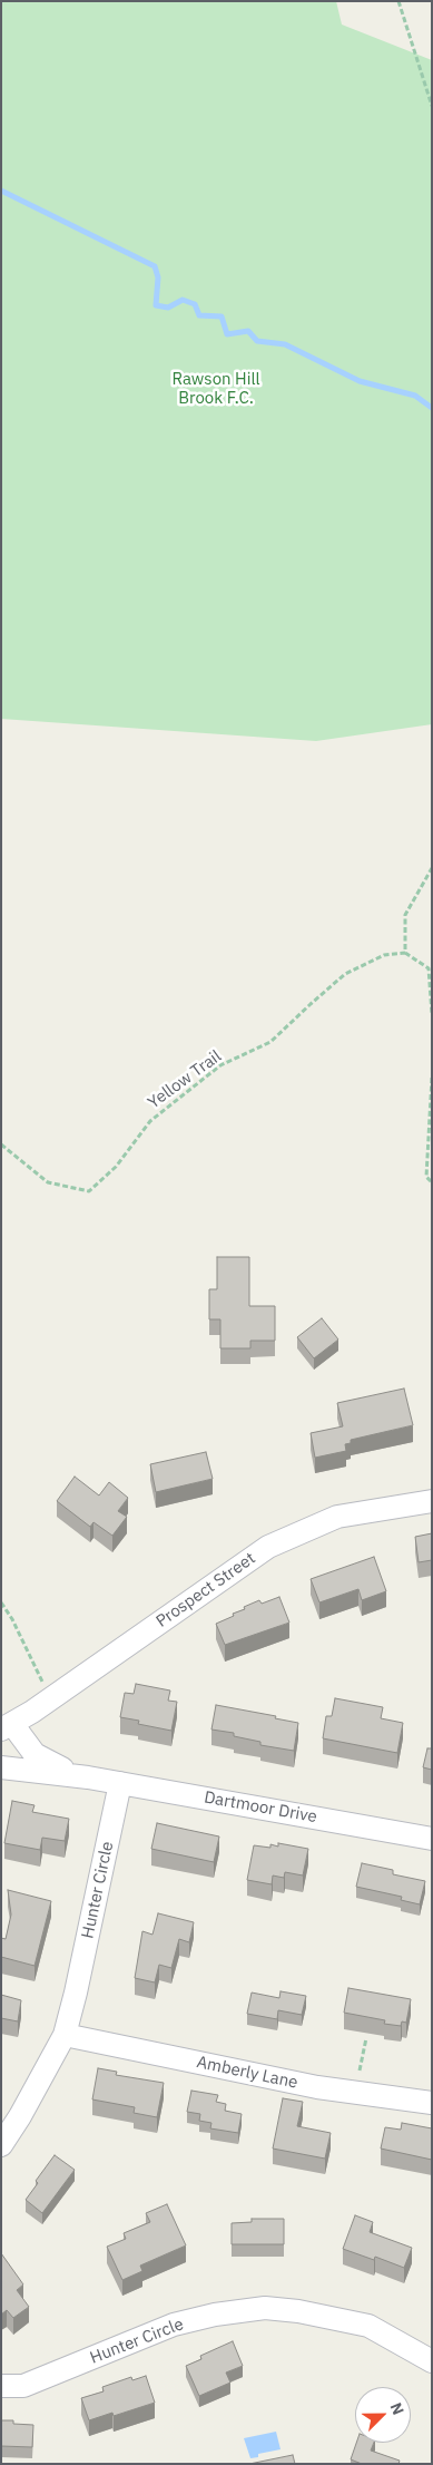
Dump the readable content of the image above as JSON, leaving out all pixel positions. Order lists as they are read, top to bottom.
{
  "streets": {
    "street": [
      "Prospect Street",
      "Dartmoor Drive",
      "Hunter Circle",
      "Amberly Lane"
    ],
    "path": ["Yellow Trail"]
  },
  "crossings": [
    ["Prospect Street", "Dartmoor Drive"],
    ["Dartmoor Drive", "Hunter Circle"],
    ["Hunter Circle", "Amberly Lane"]
  ],
  "parks": ["Rawson Hill Brook F.C."],
  "north": "top right"
}
